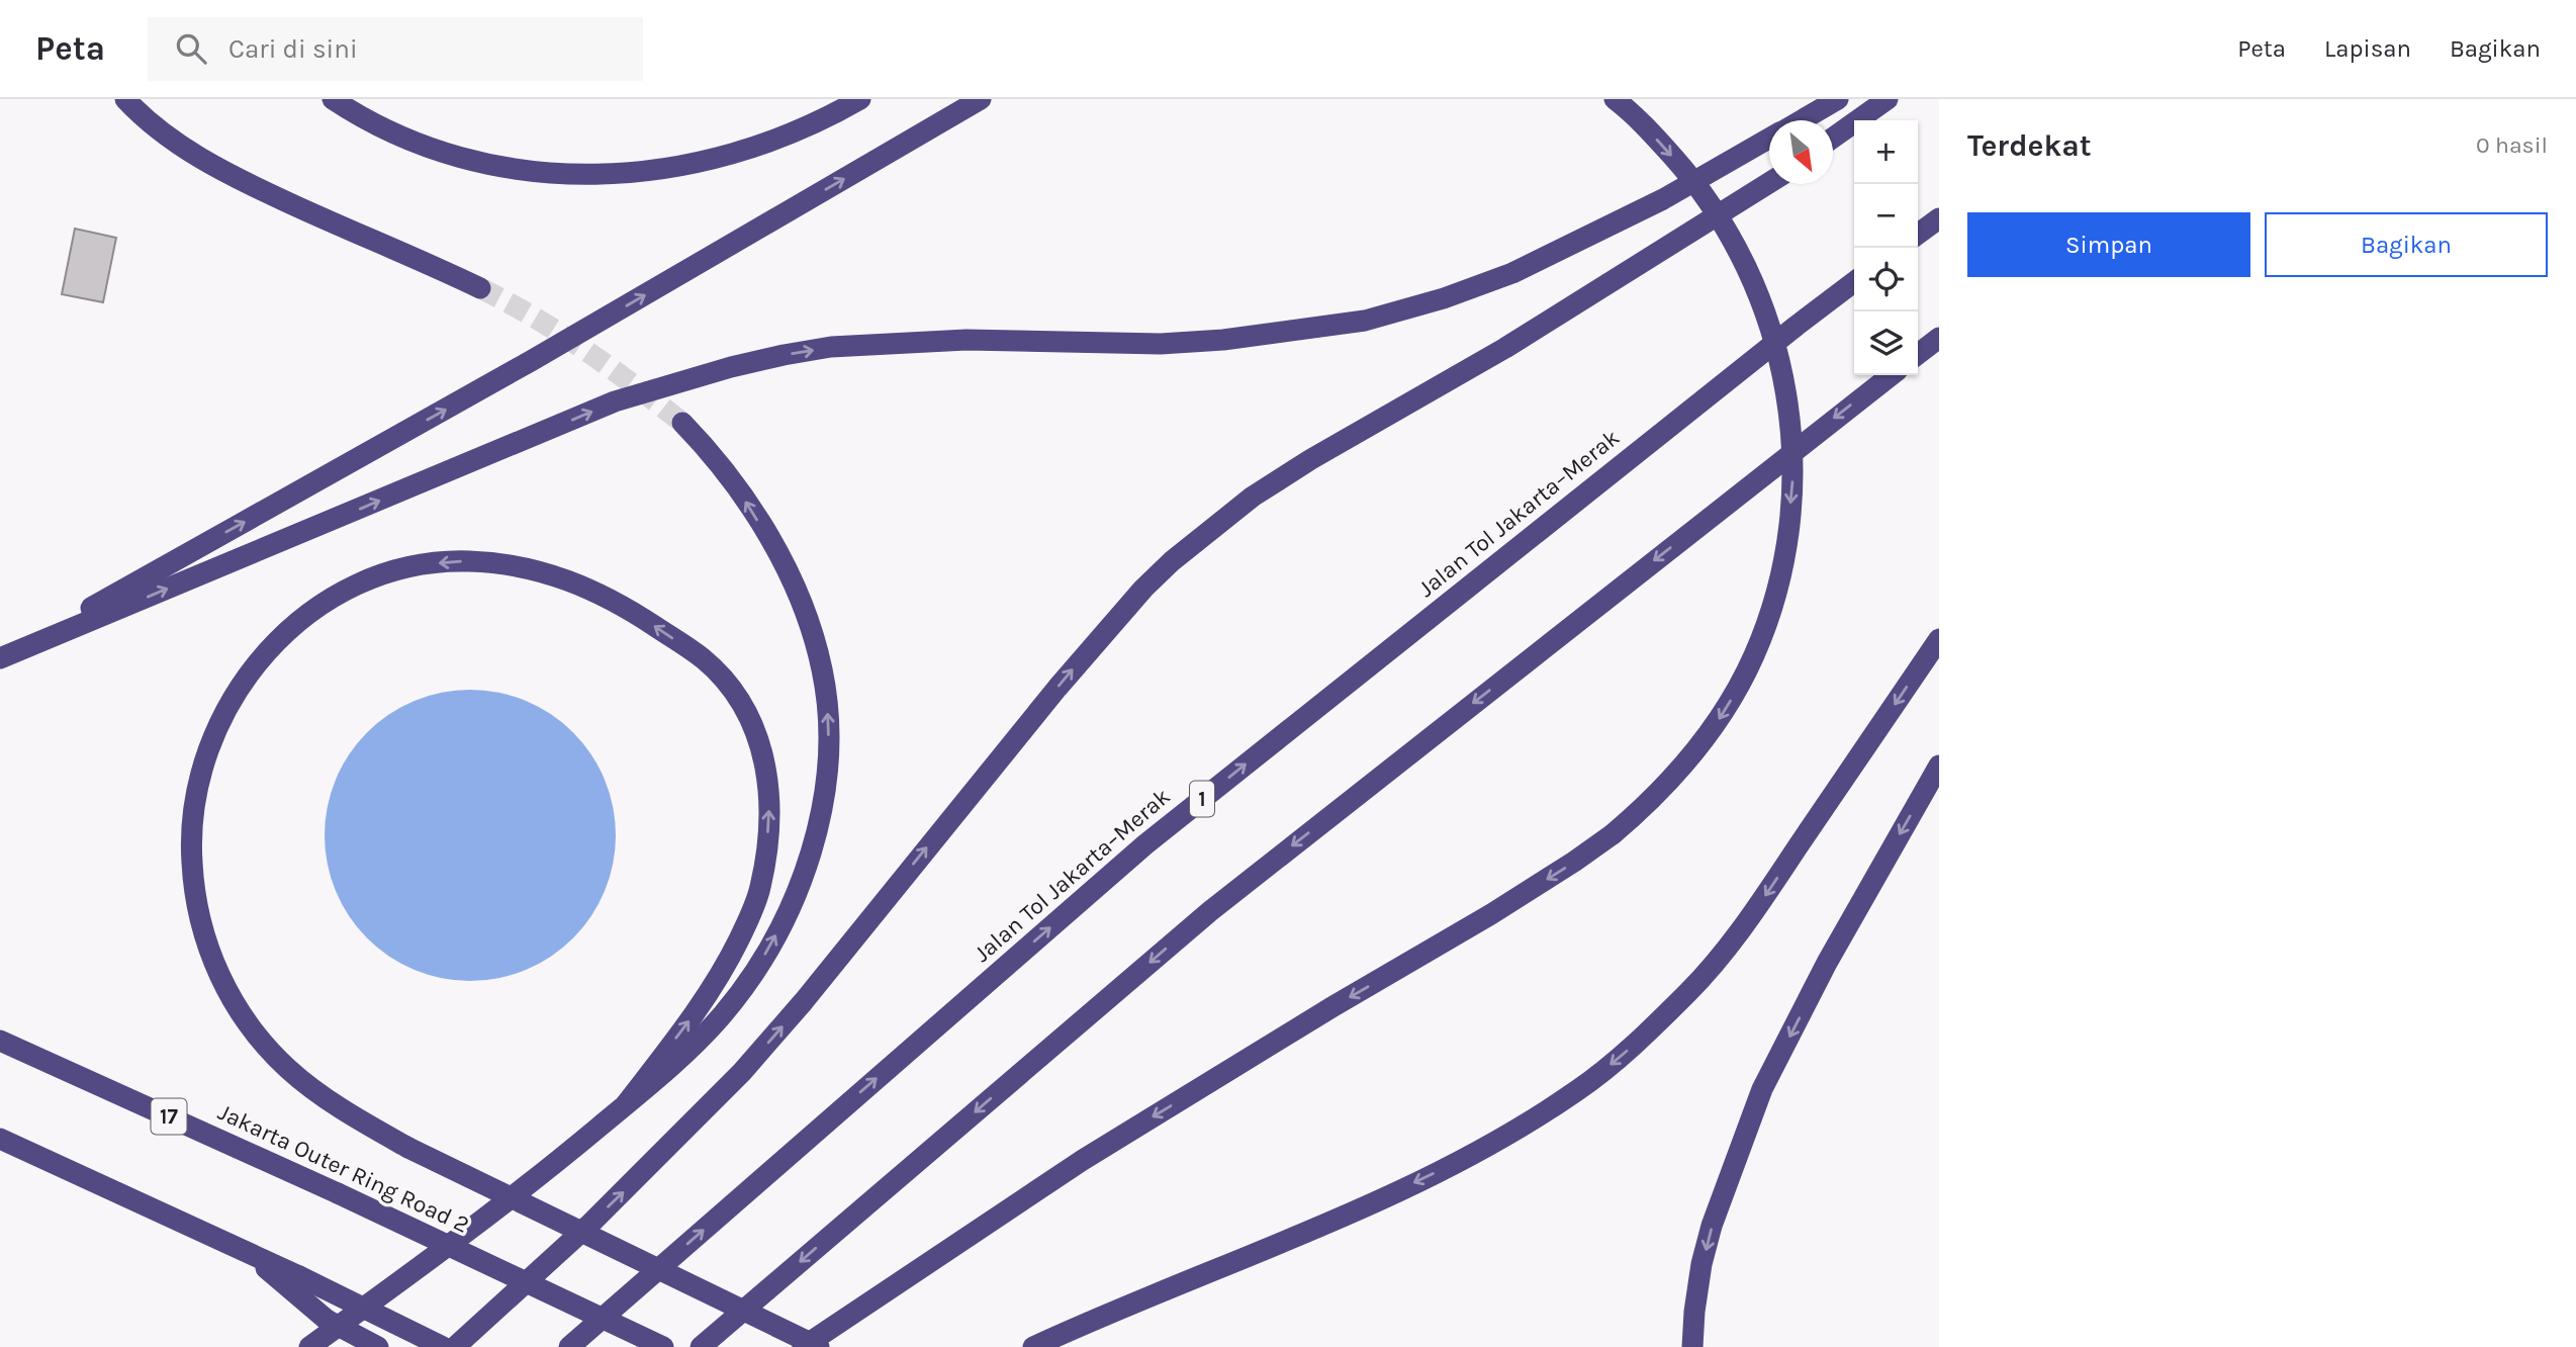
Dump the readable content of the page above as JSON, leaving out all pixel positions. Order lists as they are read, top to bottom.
{
  "streets": {
    "highway": [
      "Jalan Tol Jakarta–Merak",
      "1",
      "17",
      "Jakarta Outer Ring Road 2"
    ]
  },
  "north": "bottom right",
  "page": {
    "header": "Peta",
    "search": "Cari di sini",
    "nav": ["Peta", "Lapisan", "Bagikan"],
    "heading": ["Terdekat", "0 hasil"],
    "map_buttons": ["+", "−"],
    "buttons": ["Simpan", "Bagikan"]
  }
}
